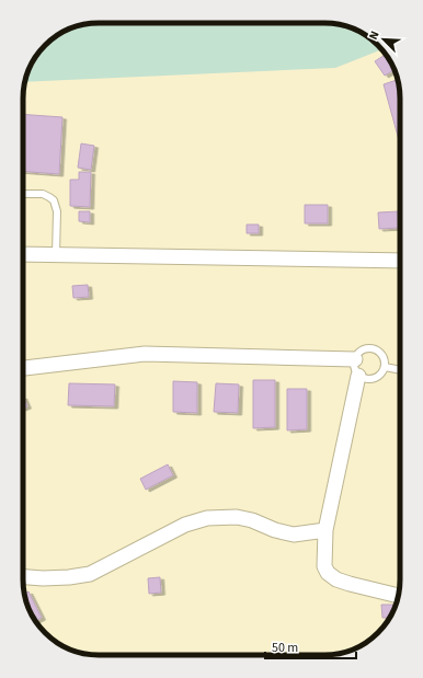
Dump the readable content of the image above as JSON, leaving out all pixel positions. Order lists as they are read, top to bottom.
{
  "scale_bar": "50 m",
  "north": "top left"
}
